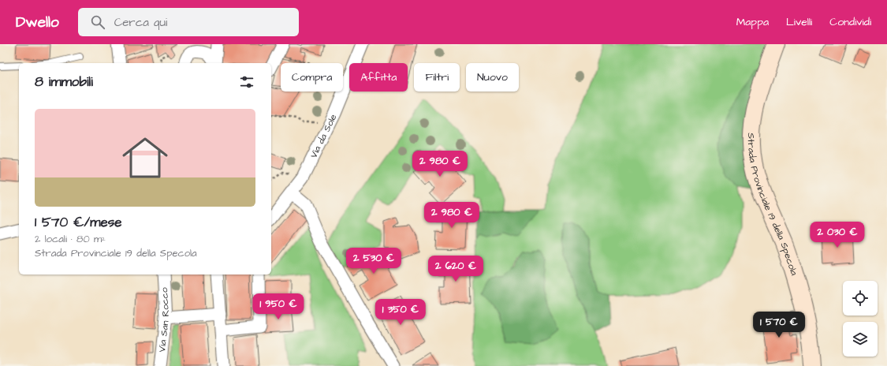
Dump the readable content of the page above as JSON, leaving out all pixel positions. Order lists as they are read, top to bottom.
{
  "streets": {
    "main road": ["Strada Provinciale 19 della Specola"],
    "street": ["Via da Sole", "Via San Rocco"]
  },
  "page": {
    "header": "Dwello",
    "search": "Cerca qui",
    "nav": ["Mappa", "Livelli", "Condividi"],
    "chip": [
      "Compra",
      "Affitta",
      "Filtri",
      "Nuovo"
    ],
    "heading": "8 immobili",
    "list": [
      {
        "name": "1 570 €/mese",
        "note": "2 locali · 80 m² · Strada Provinciale 19 della Specola"
      }
    ],
    "price": [
      "2 980 €",
      "2 980 €",
      "2 030 €",
      "2 530 €",
      "2 620 €",
      "1 950 €",
      "1 350 €",
      "1 570 €"
    ]
  }
}
